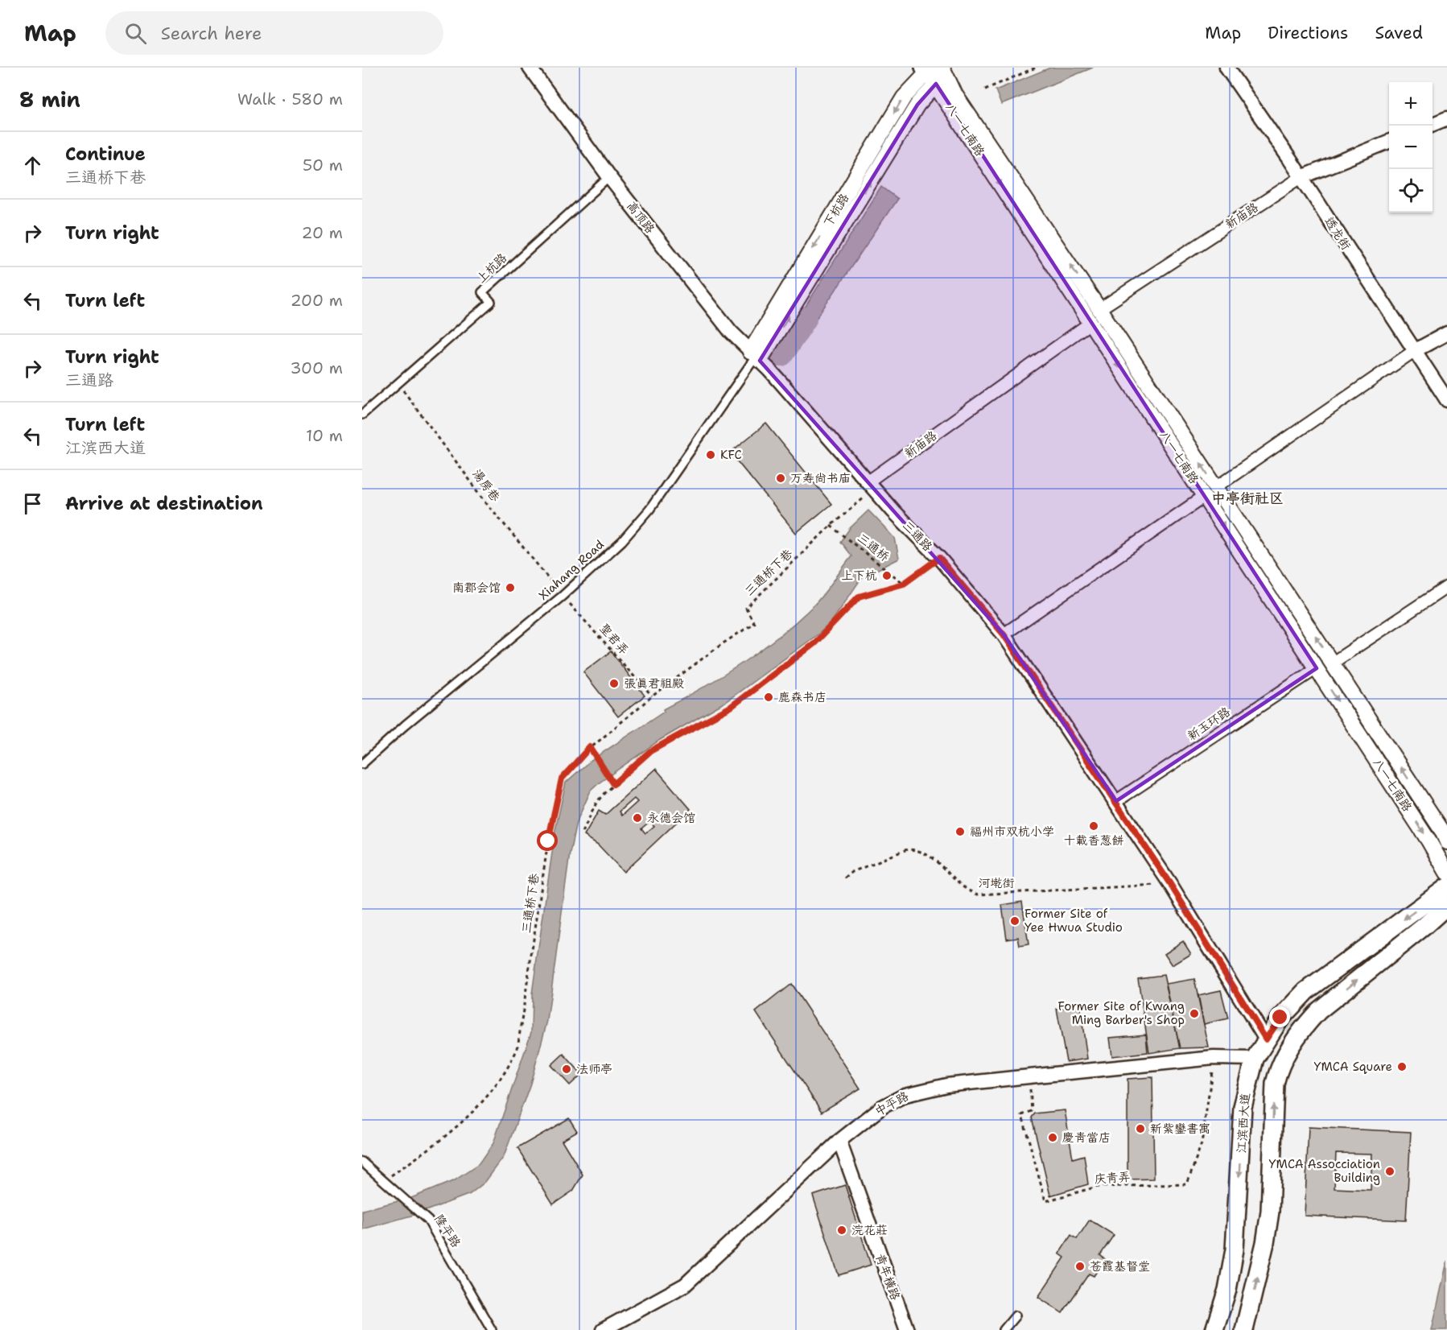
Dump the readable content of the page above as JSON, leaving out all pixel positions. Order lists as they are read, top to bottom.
{
  "streets": {
    "main road": ["八一七南路", "下杭路", "江滨西大道"],
    "street": [
      "新庙路",
      "高顶路",
      "透龙街",
      "上杭路",
      "三通路",
      "Xiahang Road",
      "新玉环路",
      "中平路",
      "隆平路",
      "青年横路"
    ],
    "path": [
      "湯房巷",
      "三通桥",
      "三通桥下巷",
      "聖君弄",
      "河墘街",
      "庆青弄"
    ]
  },
  "crossings": [
    ["八一七南路", "下杭路"],
    ["八一七南路", "新庙路"],
    ["八一七南路", "新玉环路"],
    ["下杭路", "高顶路"],
    ["下杭路", "三通路"],
    ["下杭路", "Xiahang Road"],
    ["新庙路", "透龙街"],
    ["新庙路", "三通路"],
    ["新庙路", "三通桥下巷"],
    ["高顶路", "上杭路"],
    ["高顶路", "三通路"],
    ["高顶路", "Xiahang Road"],
    ["上杭路", "湯房巷"],
    ["湯房巷", "Xiahang Road"],
    ["湯房巷", "聖君弄"],
    ["三通路", "Xiahang Road"],
    ["三通路", "三通桥下巷"],
    ["三通路", "新玉环路"],
    ["三通路", "河墘街"],
    ["三通路", "江滨西大道"],
    ["三通桥", "三通桥下巷"],
    ["Xiahang Road", "聖君弄"],
    ["三通桥下巷", "聖君弄"],
    ["三通桥下巷", "隆平路"],
    ["中平路", "江滨西大道"],
    ["中平路", "庆青弄"],
    ["中平路", "青年横路"]
  ],
  "districts": ["中亭街社区"],
  "places": [
    "KFC",
    "万寿尚书庙",
    "上下杭",
    "南郡会馆",
    "張真君祖殿",
    "鹿森书店",
    "永德会馆",
    "十載香葱餅",
    "福州市双杭小学",
    "Former Site of Yee Hwua Studio",
    "Former Site of Kwang Ming Barber's Shop",
    "YMCA Square",
    "法师亭",
    "新紫鑾書寓",
    "慶青當店",
    "YMCA Assocciation Building",
    "浣花莊",
    "苍霞基督堂"
  ],
  "page": {
    "header": "Map",
    "search": "Search here",
    "nav": ["Map", "Directions", "Saved"],
    "heading": ["8 min", "Walk · 580 m"],
    "map_buttons": ["+", "−"],
    "list": [
      ["Continue", "三通桥下巷", "50 m"],
      ["Turn right", "20 m"],
      ["Turn left", "200 m"],
      ["Turn right", "三通路", "300 m"],
      ["Turn left", "江滨西大道", "10 m"],
      "Arrive at destination"
    ]
  }
}
